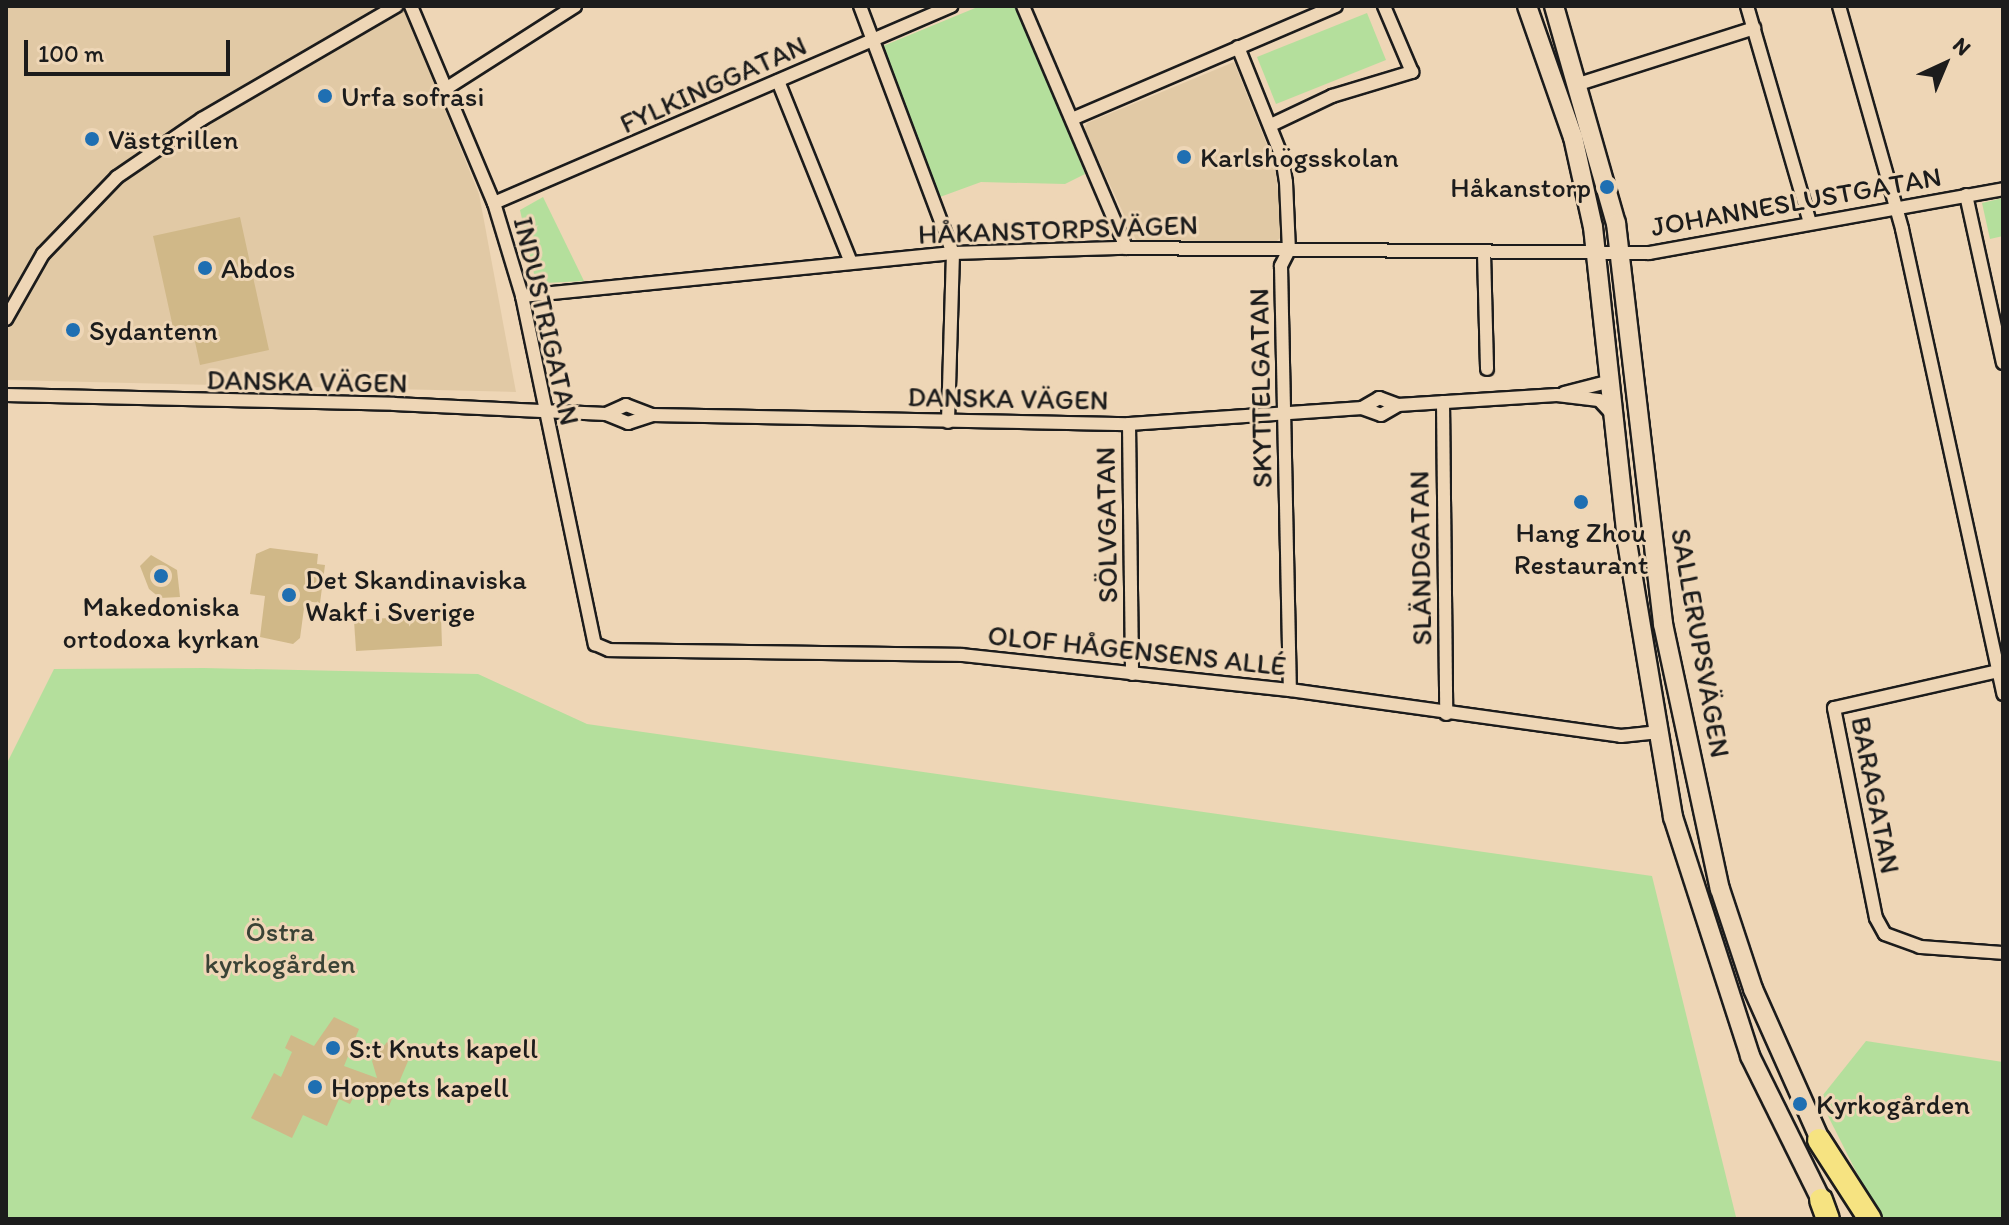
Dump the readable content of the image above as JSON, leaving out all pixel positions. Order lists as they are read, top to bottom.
{
  "streets": {
    "main road": ["SALLERUPSVÄGEN"],
    "street": [
      "FYLKINGGATAN",
      "JOHANNESLUSTGATAN",
      "HÅKANSTORPSVÄGEN",
      "INDUSTRIGATAN",
      "DANSKA VÄGEN",
      "SKYTTELGATAN",
      "SÖLVGATAN",
      "SLÄNDGATAN",
      "OLOF HÅGENSENS ALLÉ",
      "BARAGATAN"
    ]
  },
  "crossings": [
    ["FYLKINGGATAN", "INDUSTRIGATAN"],
    ["JOHANNESLUSTGATAN", "HÅKANSTORPSVÄGEN"],
    ["JOHANNESLUSTGATAN", "SALLERUPSVÄGEN"],
    ["HÅKANSTORPSVÄGEN", "INDUSTRIGATAN"],
    ["HÅKANSTORPSVÄGEN", "SKYTTELGATAN"],
    ["HÅKANSTORPSVÄGEN", "SALLERUPSVÄGEN"],
    ["INDUSTRIGATAN", "DANSKA VÄGEN"],
    ["INDUSTRIGATAN", "OLOF HÅGENSENS ALLÉ"],
    ["DANSKA VÄGEN", "SKYTTELGATAN"],
    ["DANSKA VÄGEN", "SÖLVGATAN"],
    ["DANSKA VÄGEN", "SLÄNDGATAN"],
    ["DANSKA VÄGEN", "SALLERUPSVÄGEN"],
    ["SKYTTELGATAN", "OLOF HÅGENSENS ALLÉ"],
    ["SÖLVGATAN", "OLOF HÅGENSENS ALLÉ"],
    ["SLÄNDGATAN", "OLOF HÅGENSENS ALLÉ"],
    ["SALLERUPSVÄGEN", "OLOF HÅGENSENS ALLÉ"]
  ],
  "parks": ["Östra kyrkogården"],
  "places": [
    "Urfa sofrasi",
    "Västgrillen",
    "Karlshögsskolan",
    "Håkanstorp",
    "Abdos",
    "Sydantenn",
    "Hang Zhou Restaurant",
    "Makedoniska ortodoxa kyrkan",
    "Det Skandinaviska Wakf i Sverige",
    "S:t Knuts kapell",
    "Hoppets kapell",
    "Kyrkogården"
  ],
  "scale_bar": "100 m",
  "north": "top right"
}
